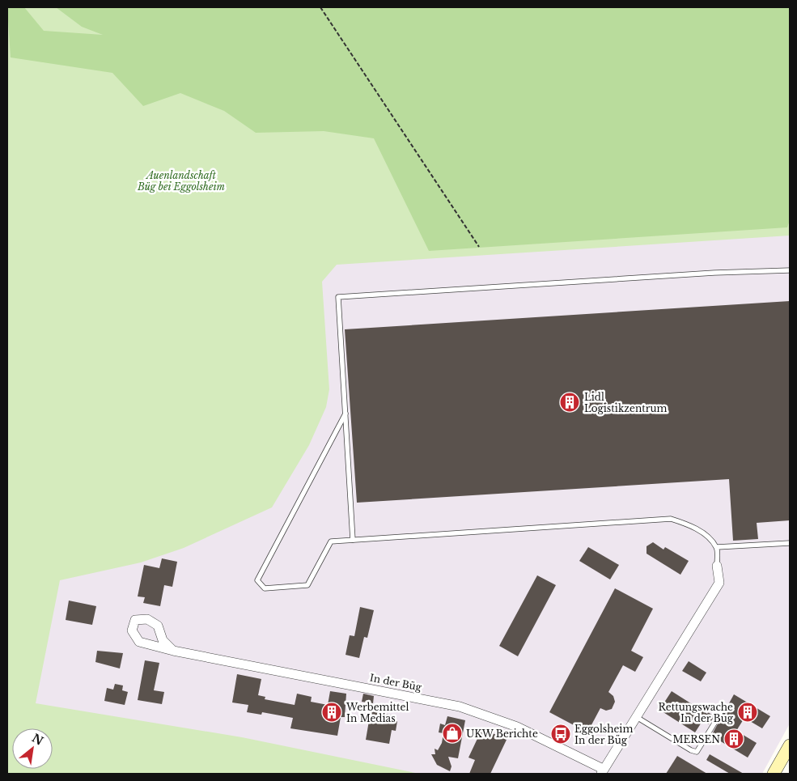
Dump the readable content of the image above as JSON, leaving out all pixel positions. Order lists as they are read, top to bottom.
{
  "streets": {
    "street": ["In der Büg"]
  },
  "parks": ["Auenlandschaft Büg bei Eggolsheim"],
  "places": {
    "building": [
      "Lidl Logistikzentrum",
      "Werbemittel In Medias",
      "Rettungswache In der Büg",
      "MERSEN"
    ],
    "shop": ["UKW Berichte"],
    "bus stop": ["Eggolsheim In der Büg"]
  },
  "north": "top right"
}
